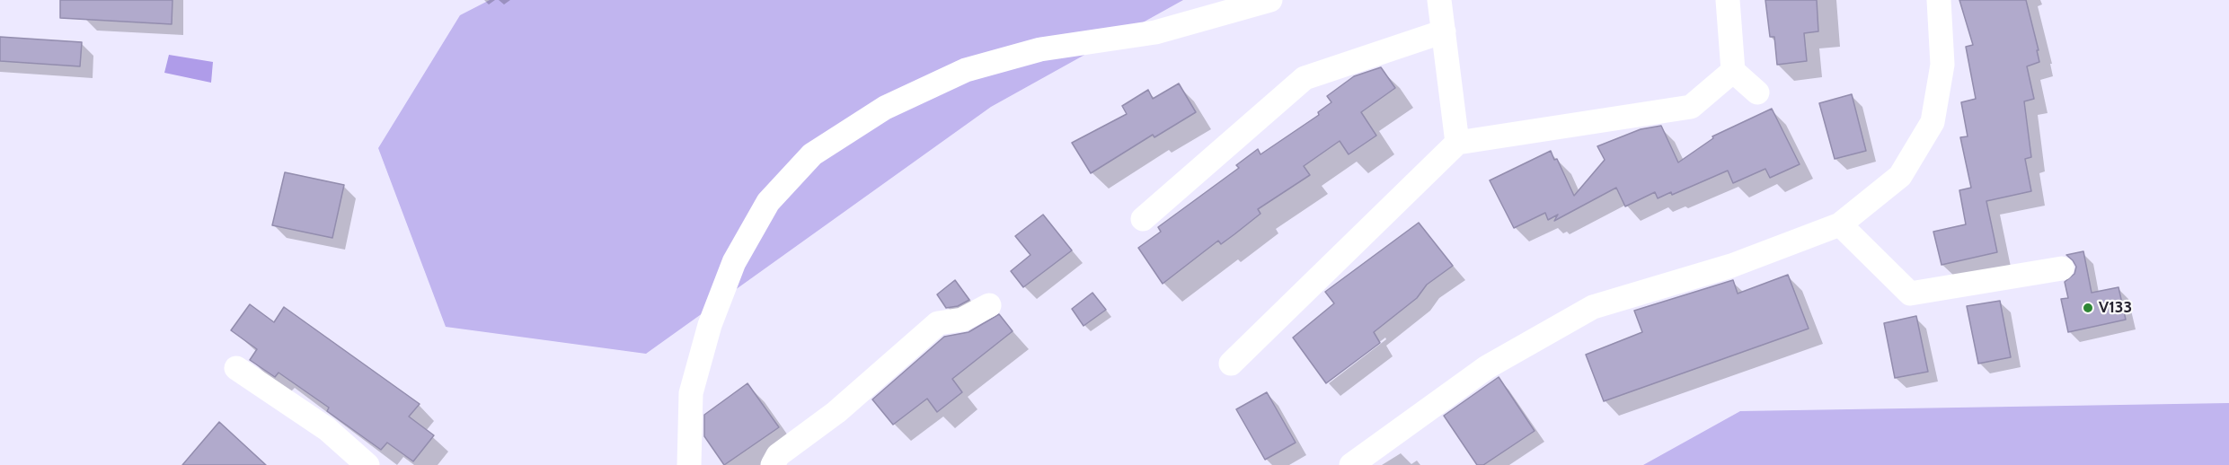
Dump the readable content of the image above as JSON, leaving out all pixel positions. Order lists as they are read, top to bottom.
{
  "places": ["V133"]
}
